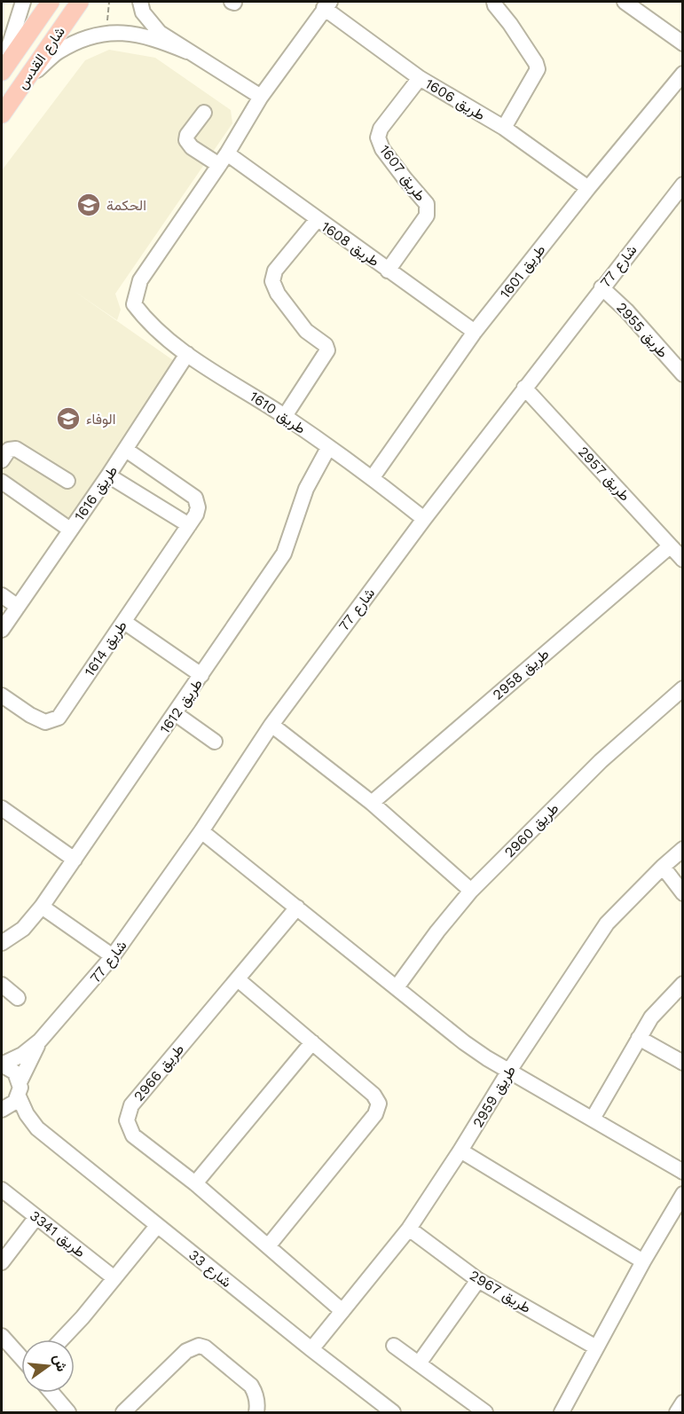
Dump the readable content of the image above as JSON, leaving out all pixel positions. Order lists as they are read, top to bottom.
{
  "streets": {
    "main road": ["شارع القدس"],
    "street": [
      "طريق 1606",
      "طريق 1607",
      "طريق 1608",
      "شارع 77",
      "طريق 1601",
      "طريق 2955",
      "طريق 1610",
      "طريق 2957",
      "طريق 1616",
      "طريق 1614",
      "طريق 2958",
      "طريق 1612",
      "طريق 2960",
      "طريق 2966",
      "طريق 2959",
      "طريق 3341",
      "شارع 33",
      "طريق 2967"
    ]
  },
  "crossings": [
    ["طريق 1606", "طريق 1607"],
    ["طريق 1606", "طريق 1601"],
    ["طريق 1607", "طريق 1608"],
    ["طريق 1608", "طريق 1601"],
    ["طريق 1608", "طريق 1610"],
    ["شارع 77", "طريق 2955"],
    ["شارع 77", "طريق 1610"],
    ["شارع 77", "طريق 2957"],
    ["شارع 77", "شارع 33"],
    ["طريق 1601", "طريق 1610"],
    ["طريق 1610", "طريق 1616"],
    ["طريق 1610", "طريق 1612"],
    ["طريق 2957", "طريق 2958"],
    ["طريق 1616", "طريق 1614"],
    ["طريق 2966", "طريق 2959"],
    ["طريق 2959", "شارع 33"],
    ["طريق 2959", "طريق 2967"]
  ],
  "places": {
    "school or university": ["الحكمة", "الوفاء"]
  },
  "north": "right"
}
